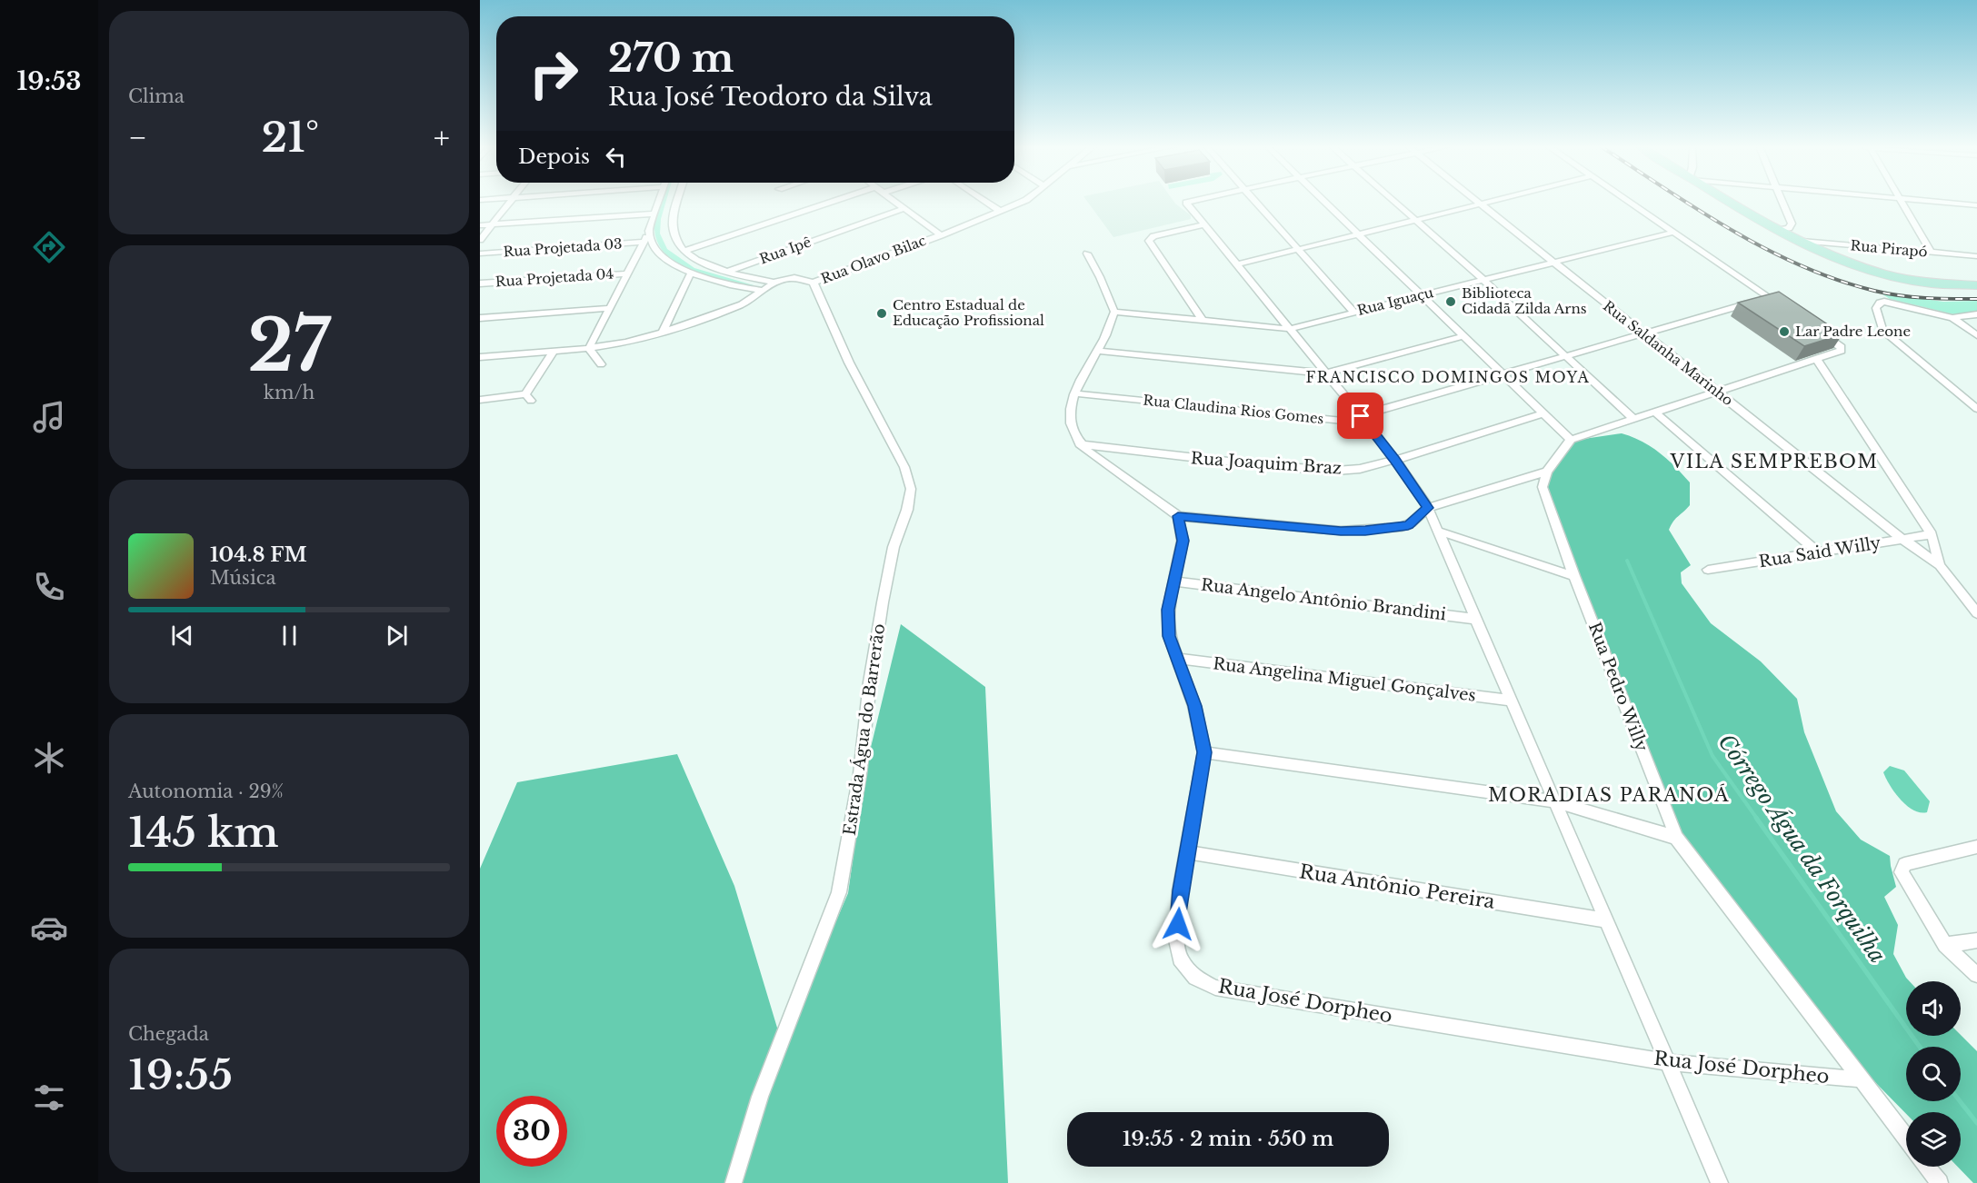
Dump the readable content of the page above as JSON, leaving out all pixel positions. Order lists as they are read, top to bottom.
{
  "streets": {
    "street": [
      "Rua Projetada 03",
      "Rua Pirapó",
      "Rua Ipê",
      "Rua Olavo Bilac",
      "Rua Projetada 04",
      "Rua Iguaçu",
      "Rua Saldanha Marinho",
      "Rua Claudina Rios Gomes",
      "Rua Joaquim Braz",
      "Rua Said Willy",
      "Rua Angelo Antônio Brandini",
      "Rua Angelina Miguel Gonçalves",
      "Rua Pedro Willy",
      "Estrada Água do Barrerão",
      "Rua Antônio Pereira",
      "Rua José Dorpheo"
    ]
  },
  "crossings": [
    ["Rua Ipê", "Rua Olavo Bilac"],
    ["Rua Olavo Bilac", "Estrada Água do Barrerão"],
    ["Rua Iguaçu", "Rua Saldanha Marinho"],
    ["Rua Saldanha Marinho", "Rua Claudina Rios Gomes"],
    ["Rua Saldanha Marinho", "Rua Said Willy"],
    ["Rua Angelo Antônio Brandini", "Rua José Dorpheo"],
    ["Rua Angelina Miguel Gonçalves", "Rua José Dorpheo"],
    ["Rua Pedro Willy", "Rua José Dorpheo"],
    ["Rua Antônio Pereira", "Rua José Dorpheo"]
  ],
  "districts": ["FRANCISCO DOMINGOS MOYA", "VILA SEMPREBOM", "MORADIAS PARANOÁ"],
  "water": ["Córrego Água da Forquilha"],
  "places": ["Biblioteca Cidadã Zilda Arns", "Centro Estadual de Educação Profissional", "Lar Padre Leone"],
  "page": {
    "tabs": "19:53",
    "tile": [
      "Clima",
      ["27", "km/h"],
      ["Autonomia · 29%", "145 km"],
      ["Chegada", "19:55"]
    ],
    "turn": ["270 m", "Rua José Teodoro da Silva"],
    "heat": ["−", "21°", "+"],
    "then": "Depois",
    "song": ["104.8 FM", "Música"],
    "limit": "30",
    "trip": "19:55 · 2 min · 550 m"
  }
}
